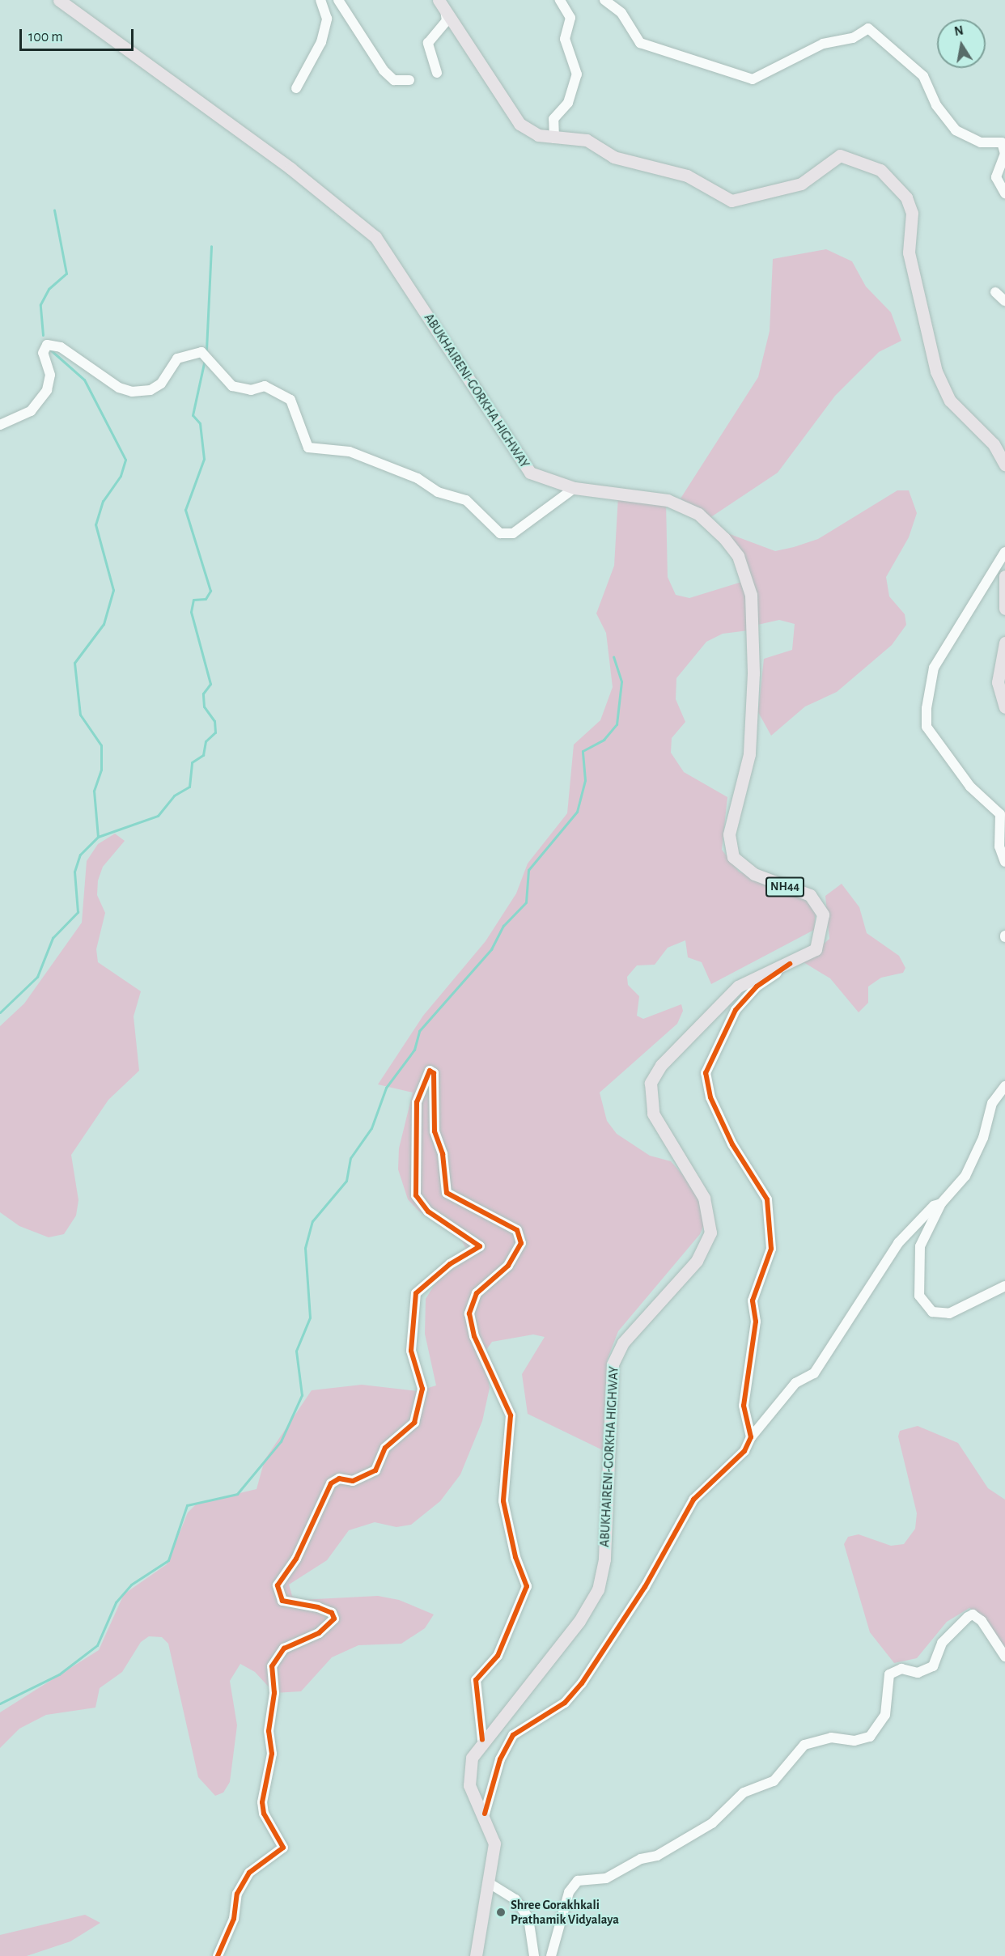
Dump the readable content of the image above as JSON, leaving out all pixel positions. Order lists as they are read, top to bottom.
{
  "streets": {
    "main road": ["ABUKHAIRENI-GORKHA HIGHWAY", "NH44"]
  },
  "places": ["Shree Gorakhkali Prathamik Vidyalaya"],
  "scale_bar": "100 m",
  "north": "top"
}
